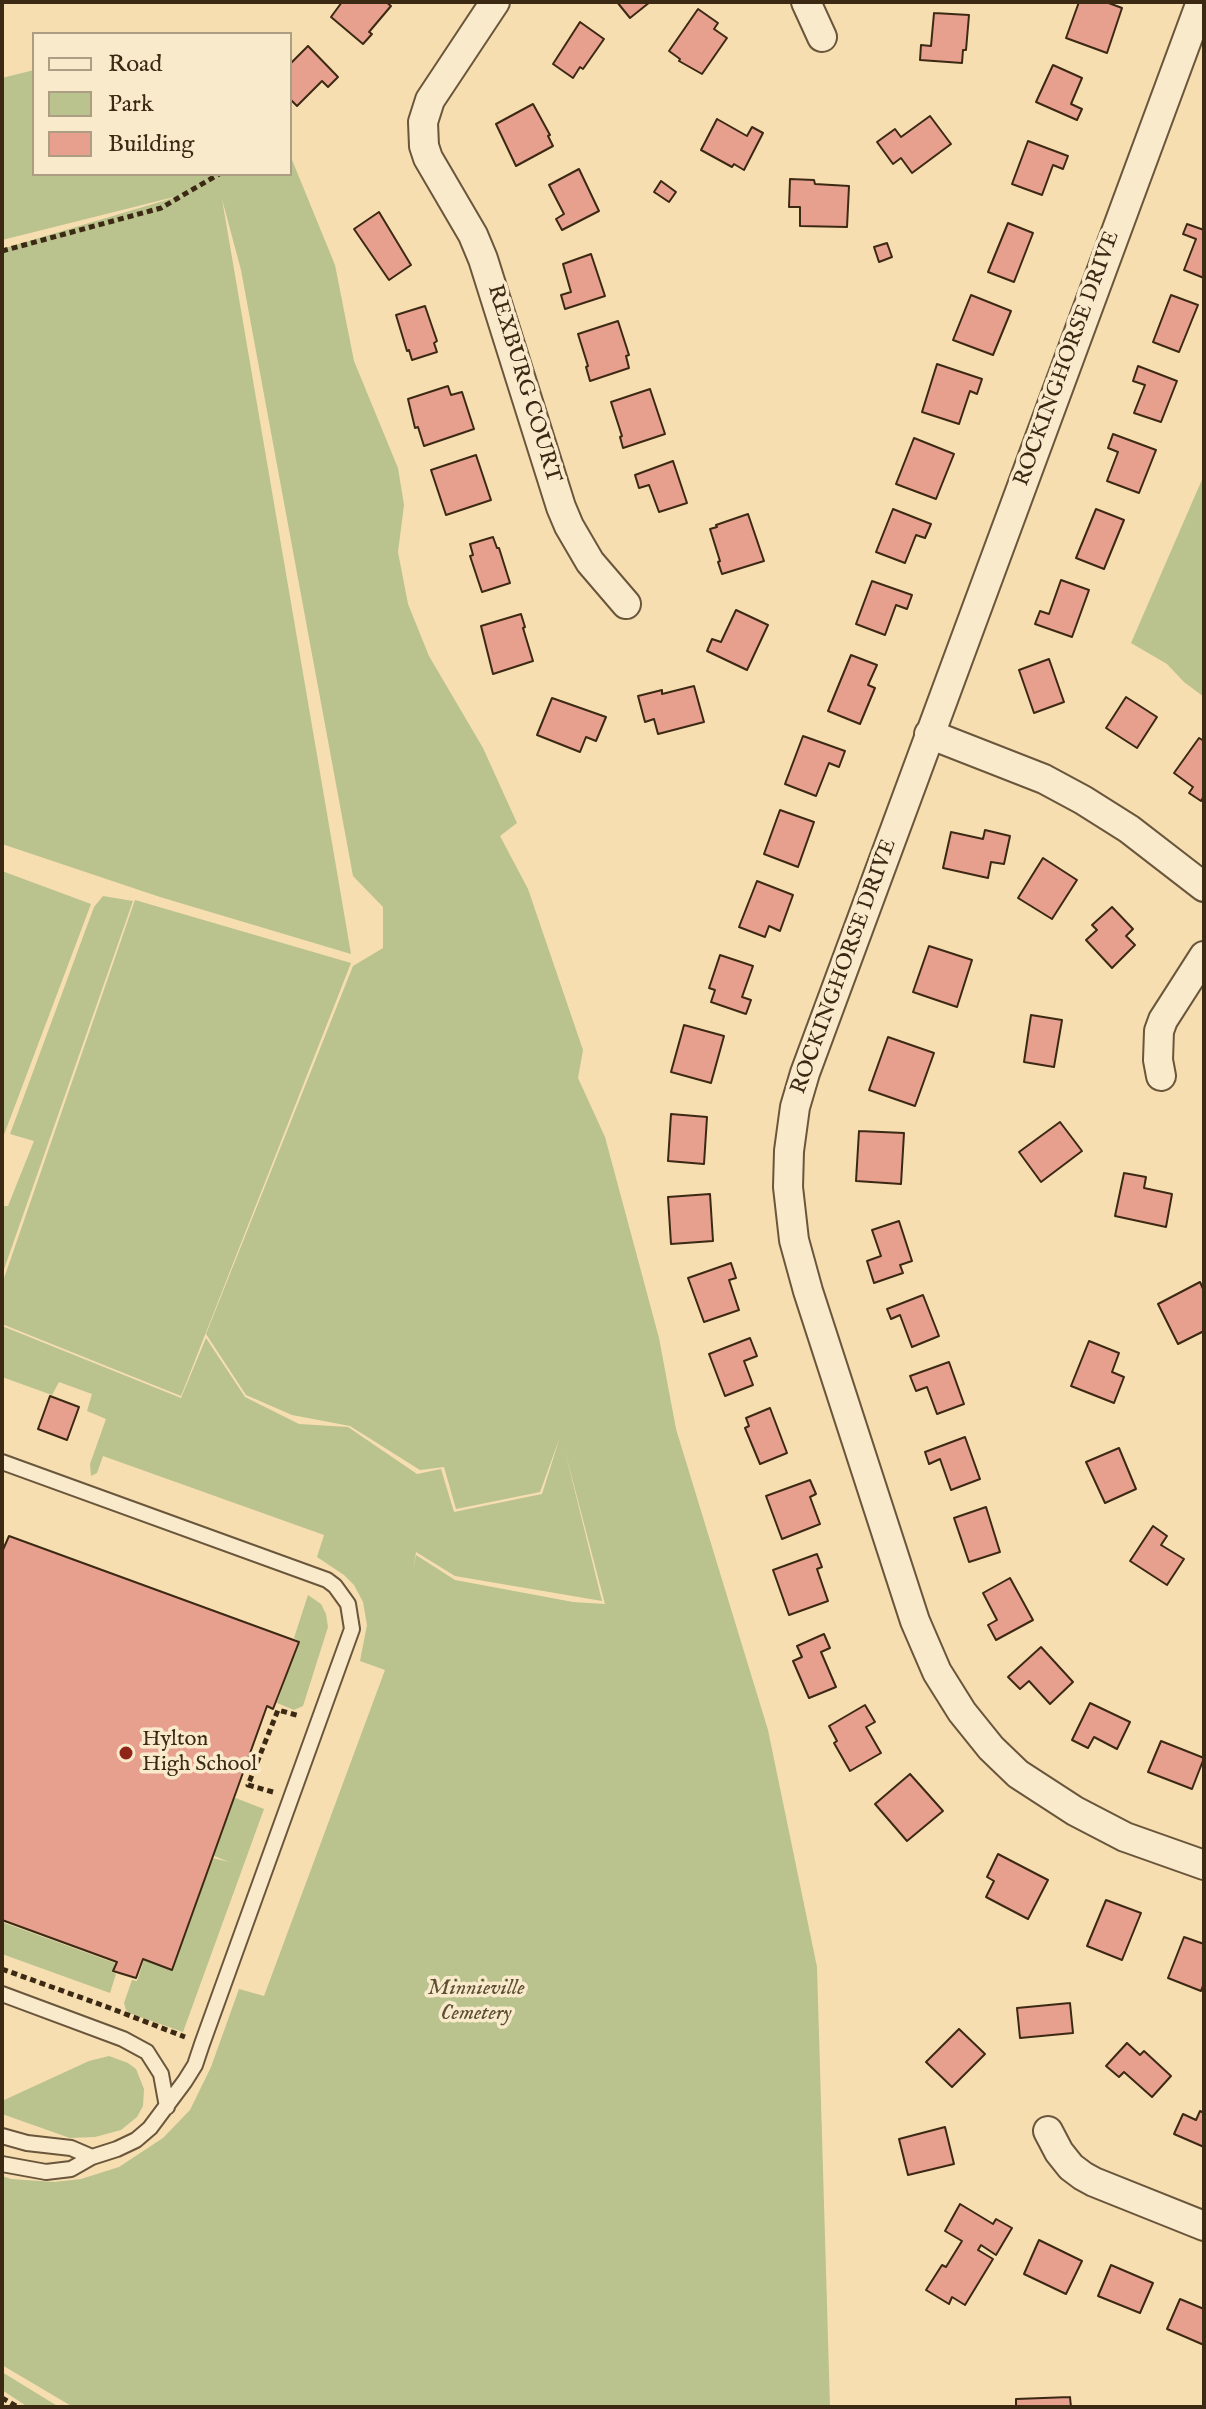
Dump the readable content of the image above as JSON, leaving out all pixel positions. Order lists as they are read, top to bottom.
{
  "streets": {
    "street": ["ROCKINGHORSE DRIVE", "REXBURG COURT"]
  },
  "parks": ["Minnieville Cemetery"],
  "places": ["Hylton High School"],
  "legend": ["Road", "Park", "Building"]
}
